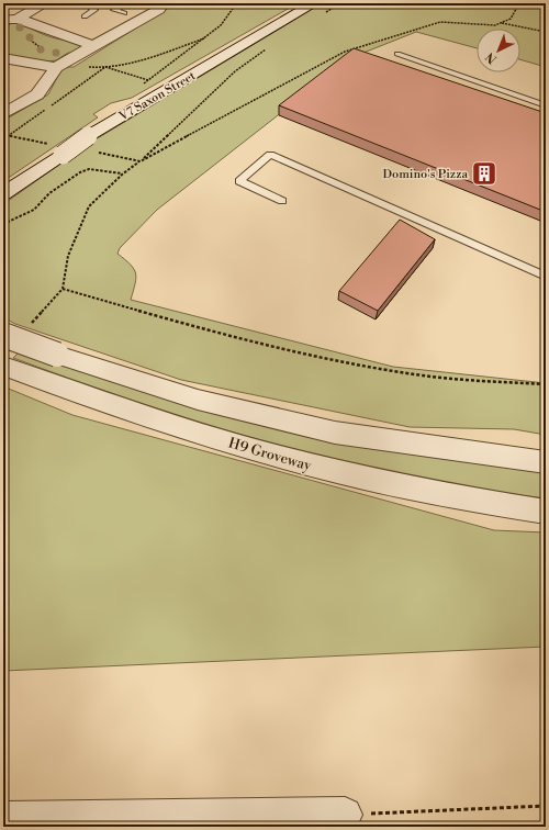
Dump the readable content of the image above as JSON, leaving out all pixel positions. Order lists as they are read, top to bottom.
{
  "streets": {
    "street": ["V7 Saxon Street", "H9 Groveway"]
  },
  "places": {
    "building": ["Domino's Pizza"]
  },
  "north": "bottom left"
}
